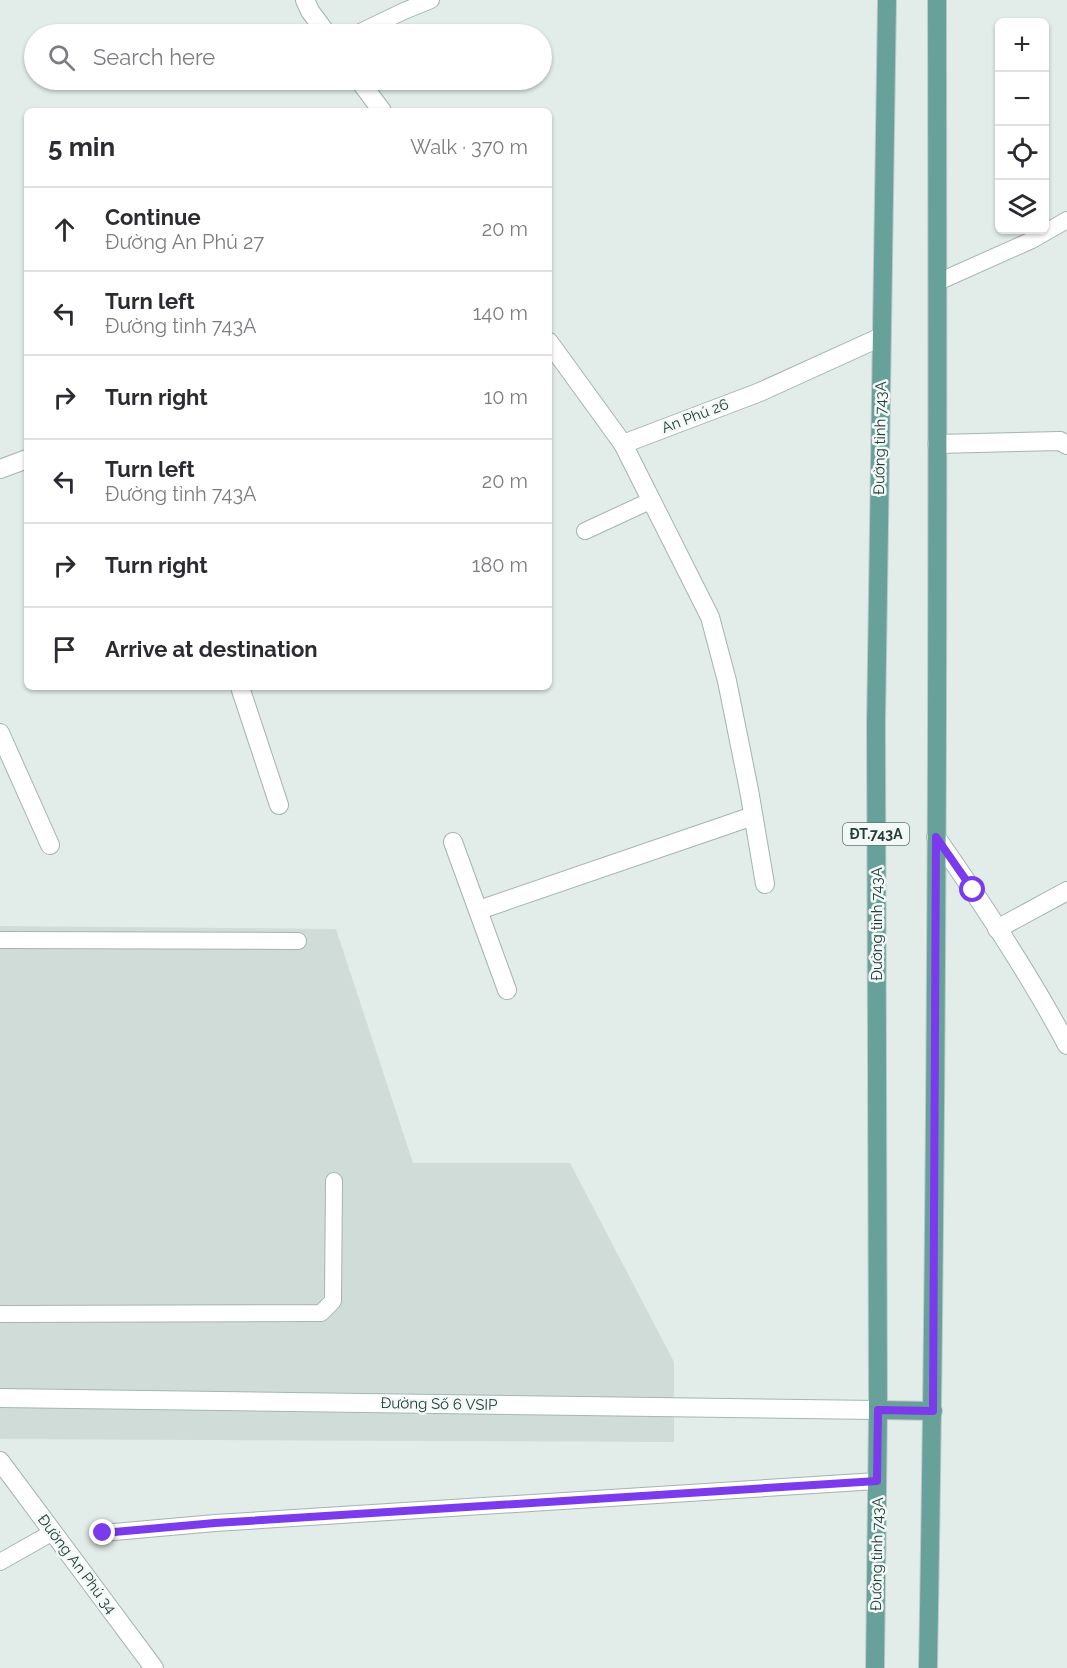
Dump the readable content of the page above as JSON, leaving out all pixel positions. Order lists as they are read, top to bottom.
{
  "streets": {
    "main road": ["Đường tỉnh 743A", "ĐT.743A"],
    "street": ["An Phú 26", "Đường Số 6 VSIP", "Đường An Phú 34"]
  },
  "crossings": [
    ["An Phú 26", "Đường tỉnh 743A"],
    ["Đường tỉnh 743A", "Đường Số 6 VSIP"]
  ],
  "page": {
    "map_buttons": ["+", "−"],
    "search": "Search here",
    "heading": ["5 min", "Walk · 370 m"],
    "list": [
      ["Continue", "Đường An Phú 27", "20 m"],
      ["Turn left", "Đường tỉnh 743A", "140 m"],
      ["Turn right", "10 m"],
      ["Turn left", "Đường tỉnh 743A", "20 m"],
      ["Turn right", "180 m"],
      "Arrive at destination"
    ]
  }
}
